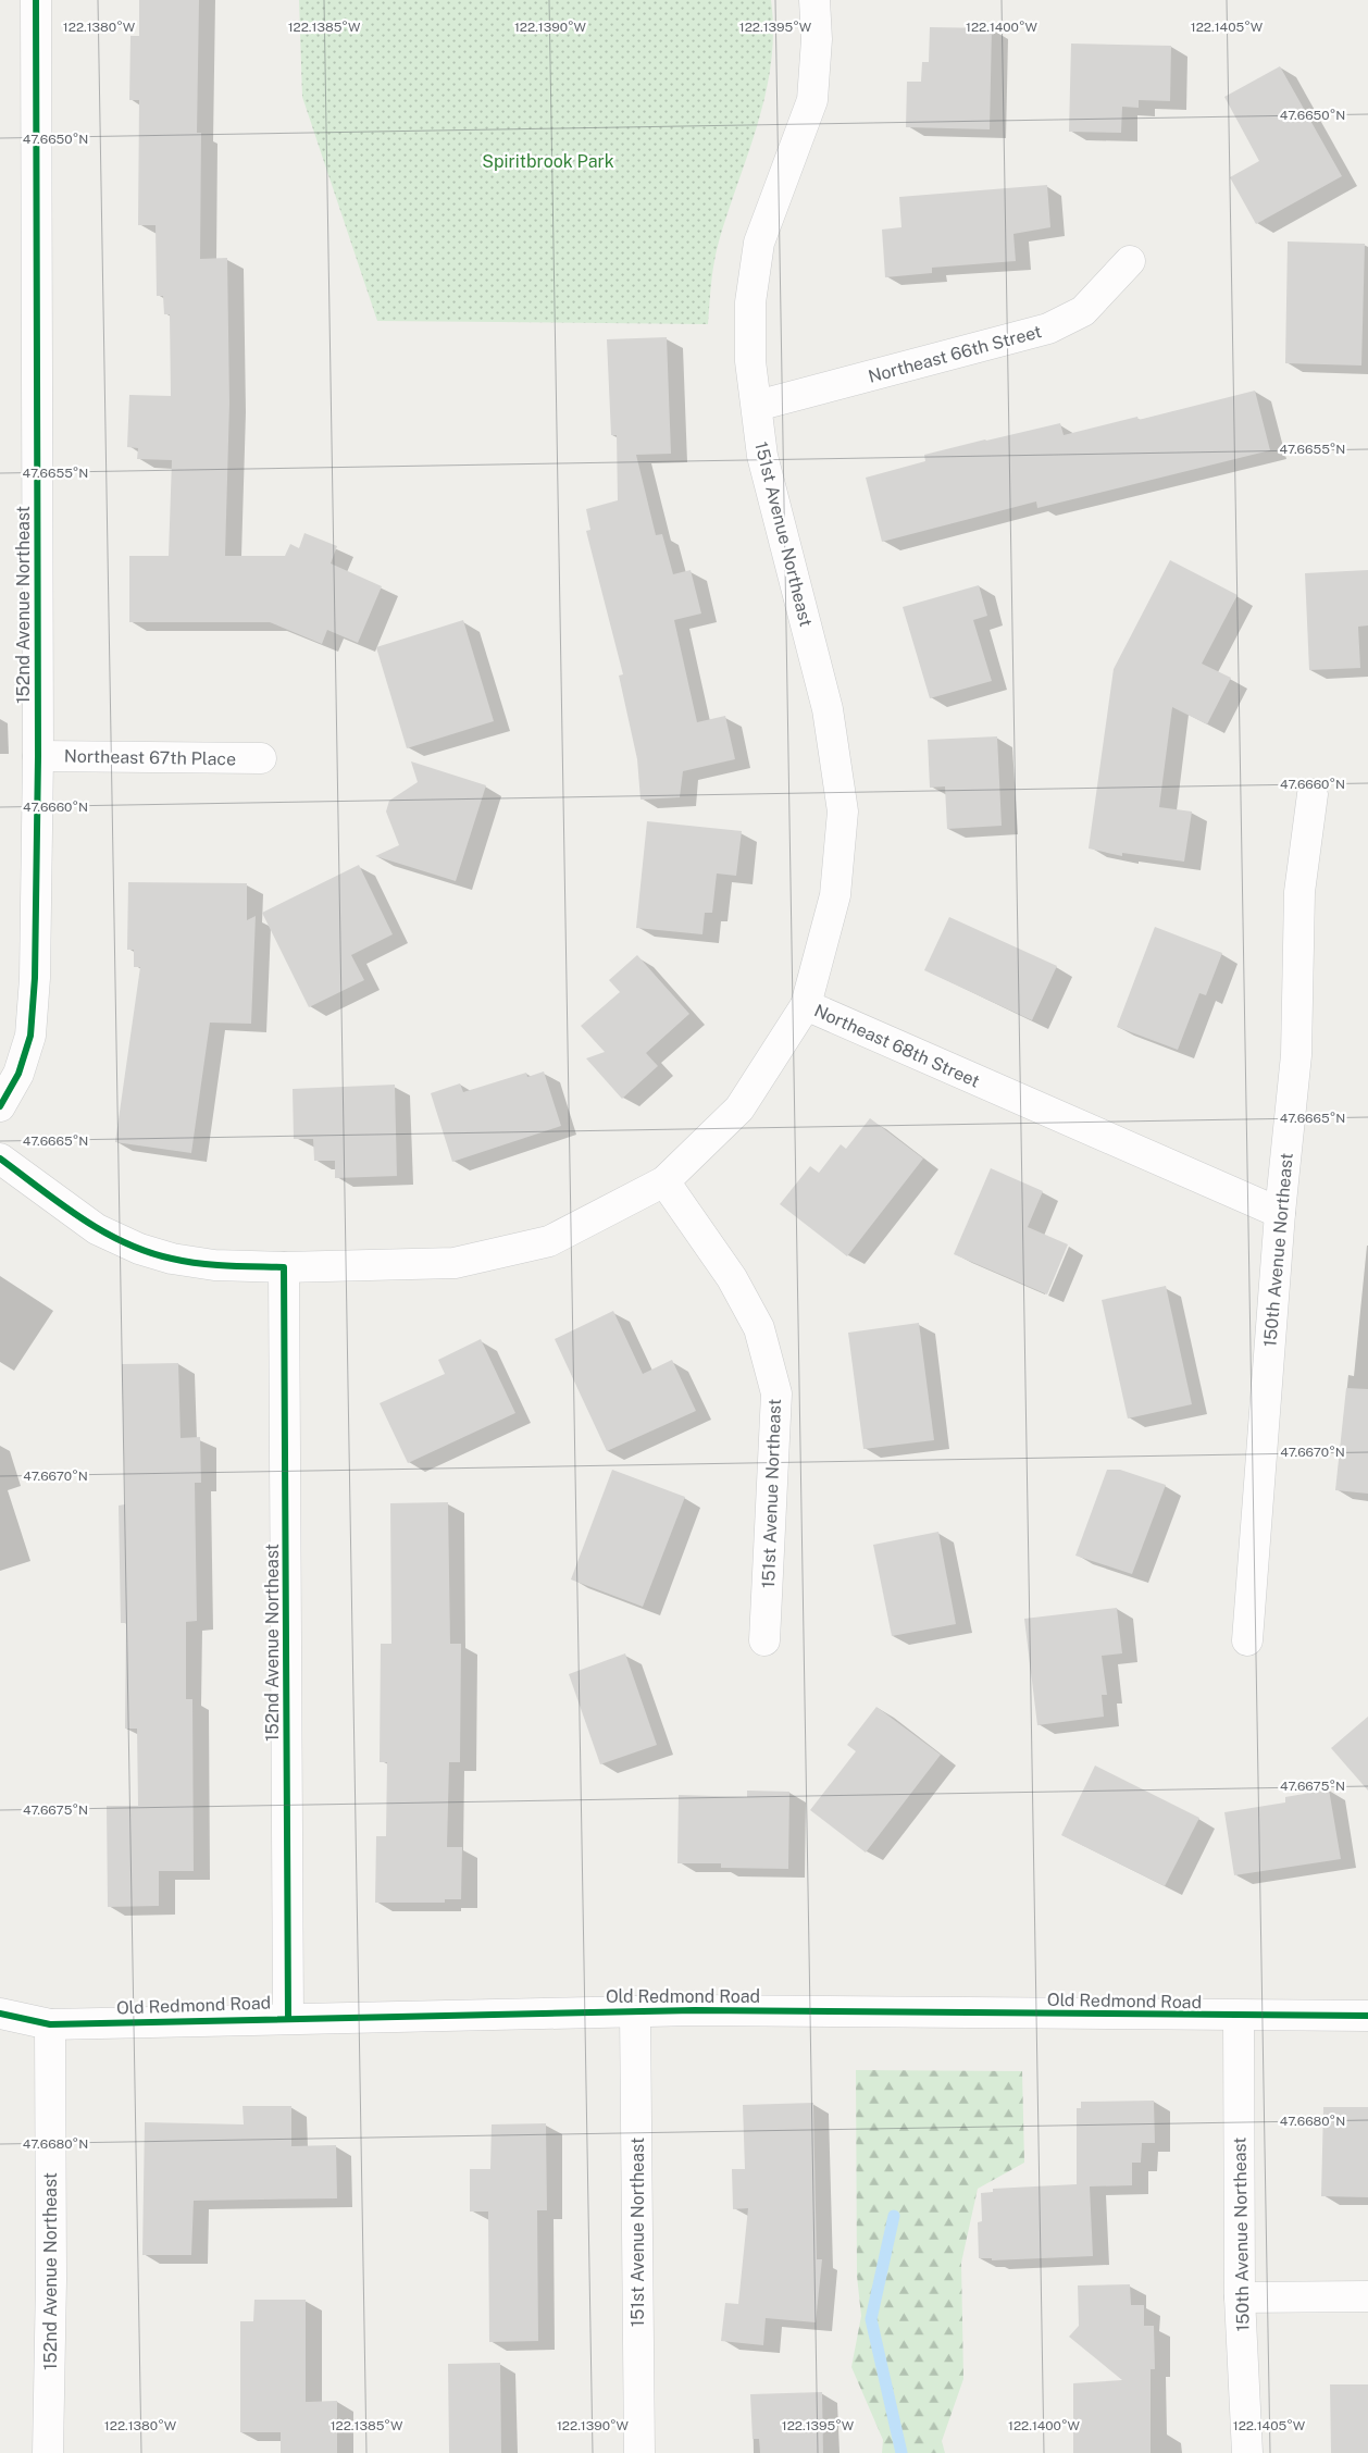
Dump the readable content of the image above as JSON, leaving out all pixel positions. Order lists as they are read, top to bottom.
{
  "streets": {
    "street": [
      "Northeast 66th Street",
      "151st Avenue Northeast",
      "152nd Avenue Northeast",
      "Northeast 67th Place",
      "Northeast 68th Street",
      "150th Avenue Northeast",
      "Old Redmond Road"
    ]
  },
  "crossings": [
    ["Northeast 66th Street", "151st Avenue Northeast"],
    ["151st Avenue Northeast", "Northeast 68th Street"],
    ["151st Avenue Northeast", "Old Redmond Road"],
    ["152nd Avenue Northeast", "Northeast 67th Place"],
    ["152nd Avenue Northeast", "Northeast 68th Street"],
    ["152nd Avenue Northeast", "Old Redmond Road"],
    ["Northeast 68th Street", "150th Avenue Northeast"],
    ["150th Avenue Northeast", "Old Redmond Road"]
  ],
  "parks": ["Spiritbrook Park"],
  "coordinates": [
    "122.1380°W",
    "122.1385°W",
    "122.1390°W",
    "122.1395°W",
    "122.1400°W",
    "122.1405°W",
    "47.6650°N",
    "47.6655°N",
    "47.6660°N",
    "47.6665°N",
    "47.6670°N",
    "47.6675°N",
    "47.6680°N"
  ]
}
